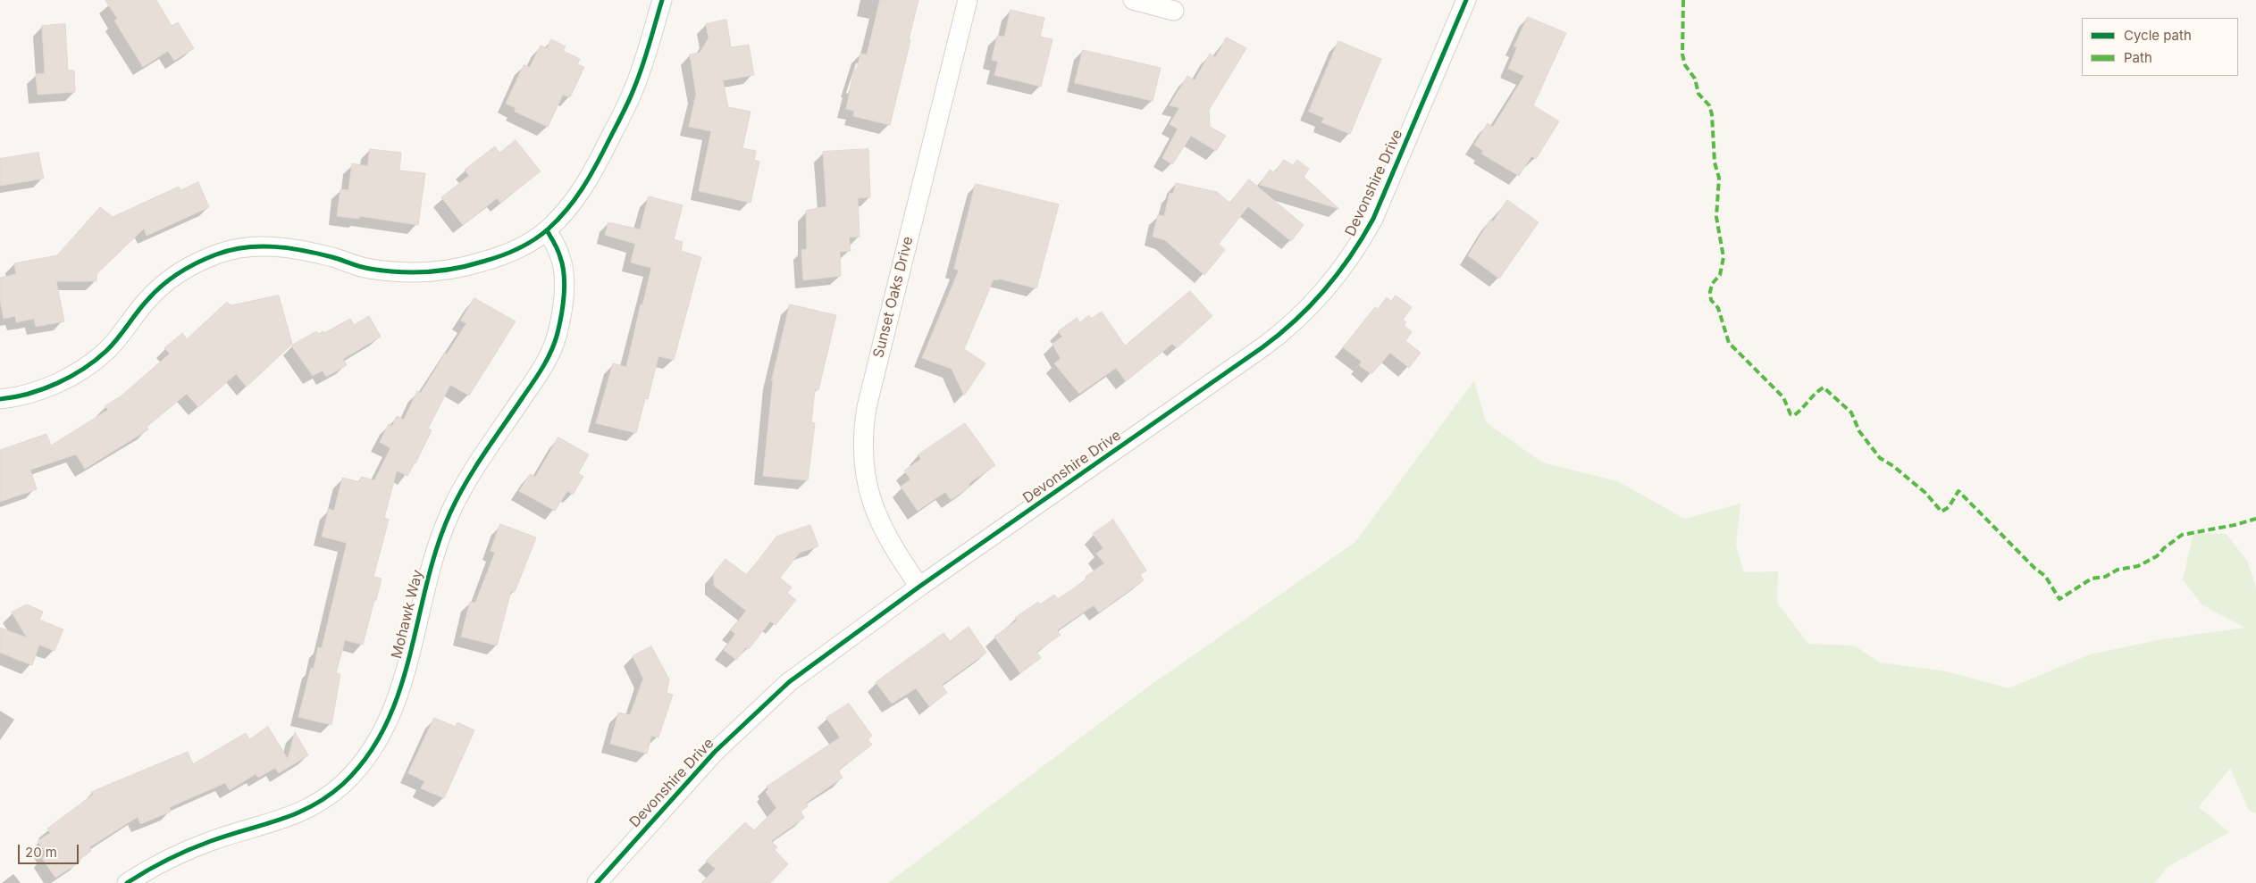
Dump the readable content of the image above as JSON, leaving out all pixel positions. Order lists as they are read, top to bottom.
{
  "streets": {
    "street": ["Devonshire Drive", "Sunset Oaks Drive", "Mohawk Way"]
  },
  "crossings": [
    ["Devonshire Drive", "Sunset Oaks Drive"]
  ],
  "legend": ["Cycle path", "Path"],
  "scale_bar": "20 m"
}
